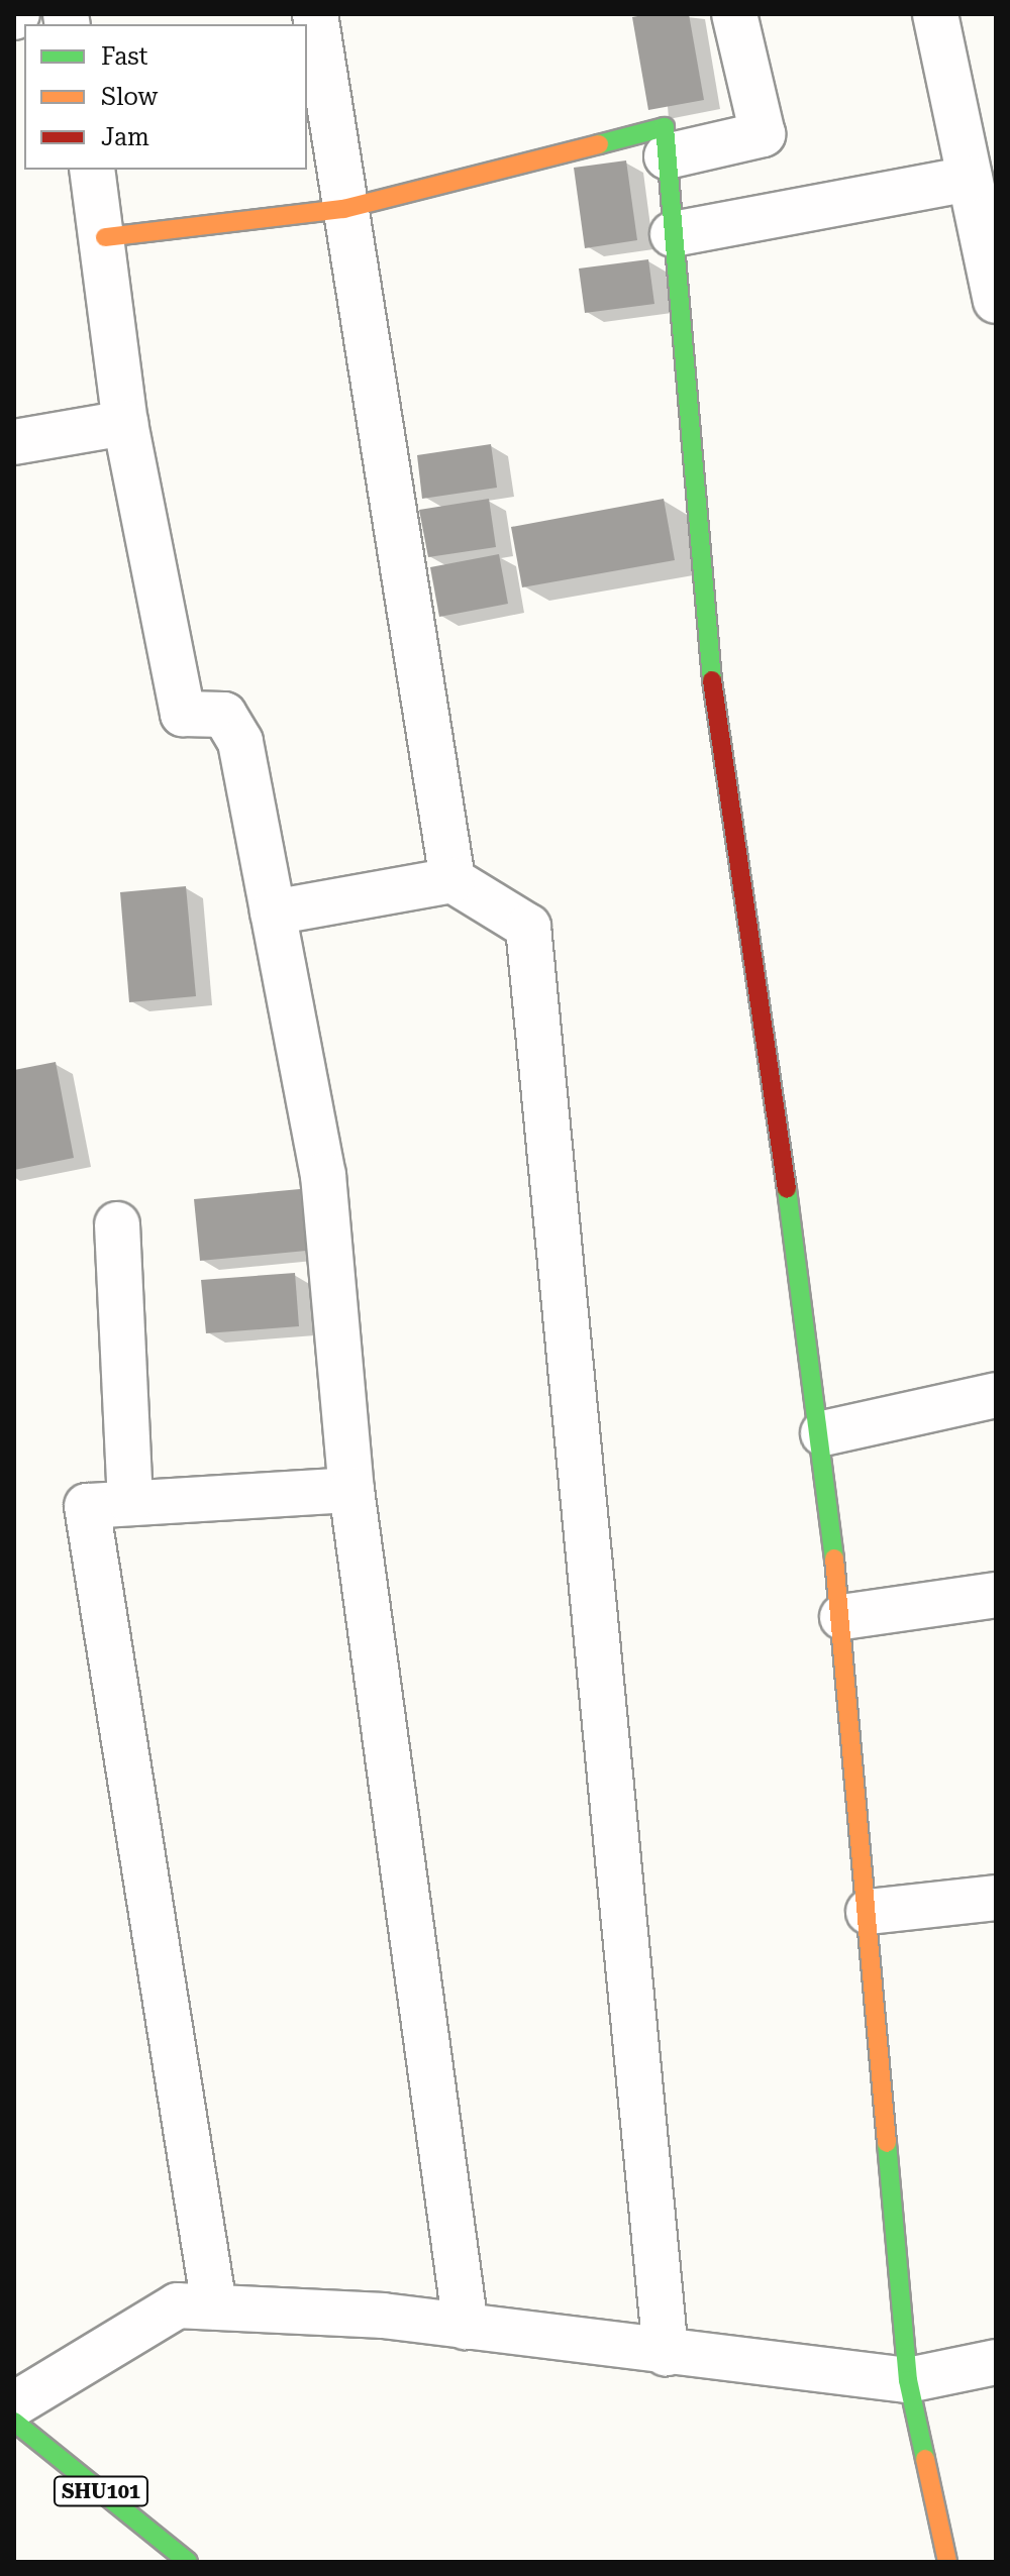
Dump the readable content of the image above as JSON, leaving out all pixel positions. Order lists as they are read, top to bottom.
{
  "streets": {
    "street": ["SHU101"]
  },
  "legend": ["Fast", "Slow", "Jam"]
}
